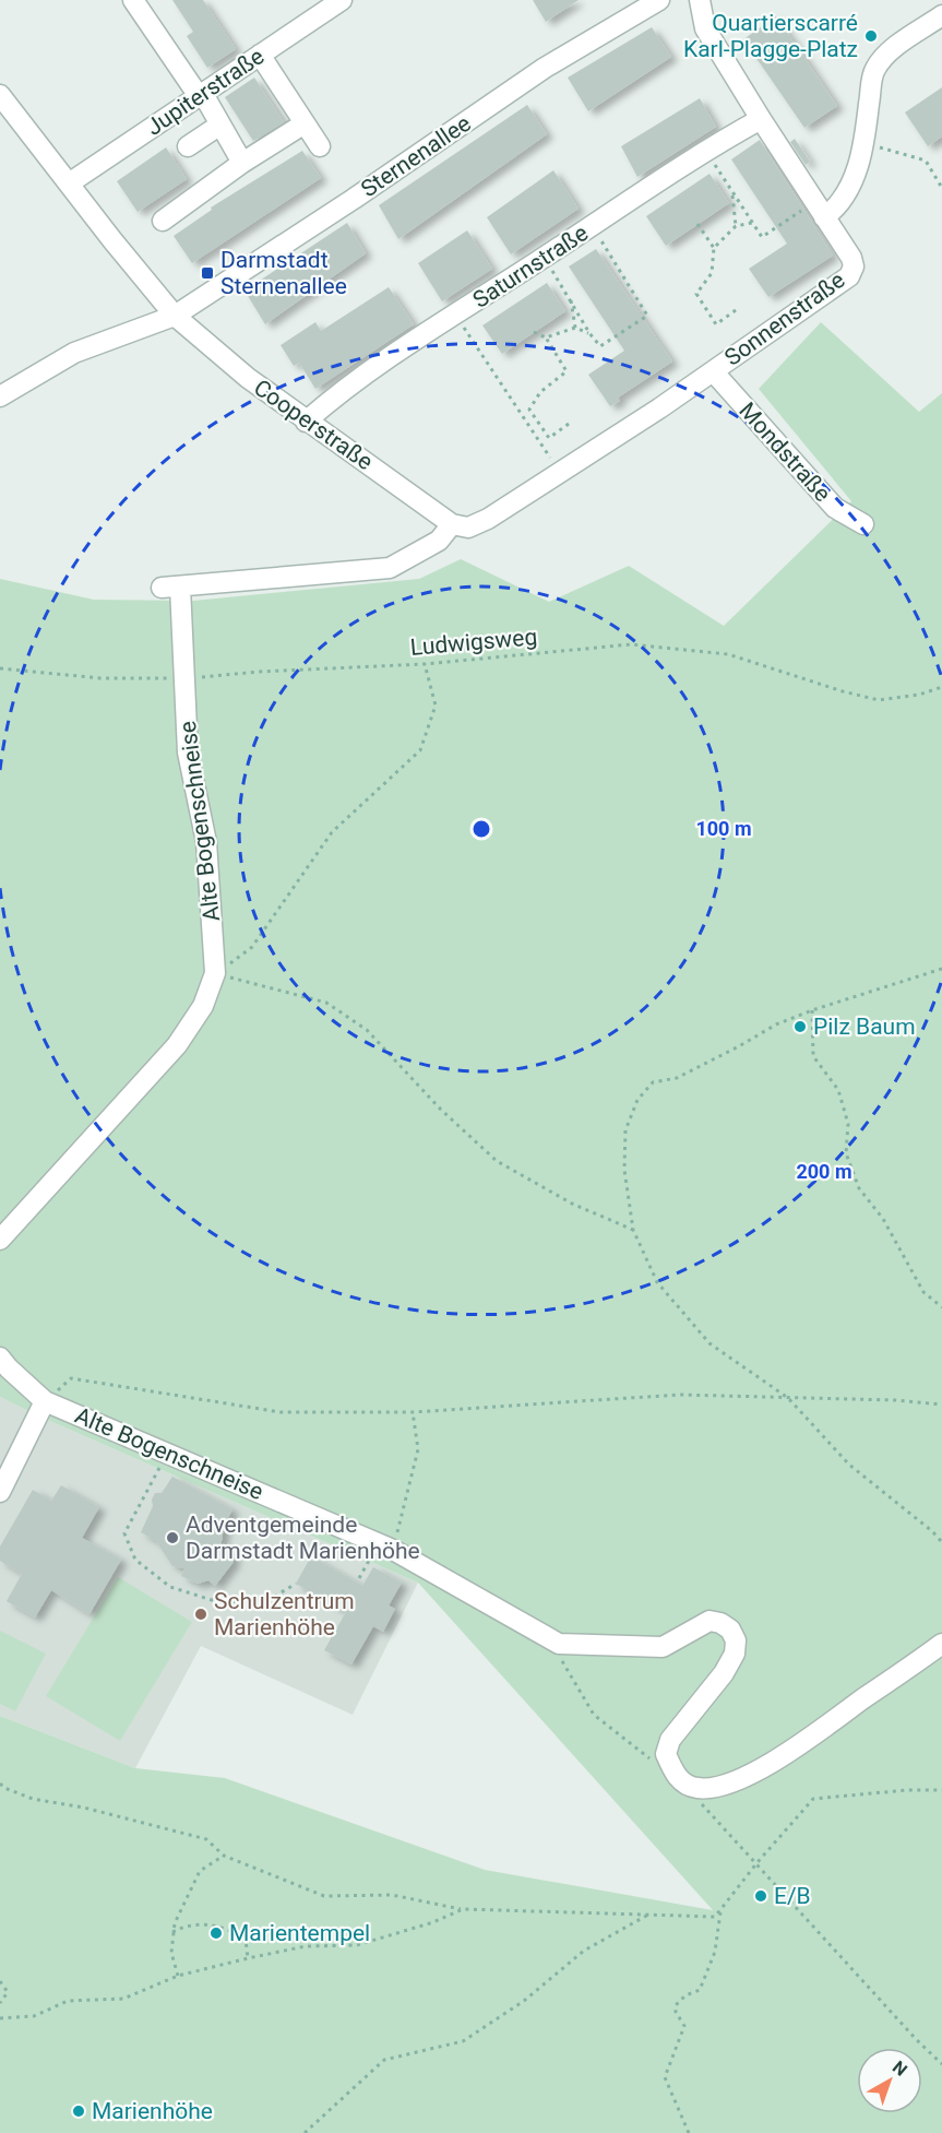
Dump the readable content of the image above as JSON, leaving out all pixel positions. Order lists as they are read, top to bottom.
{
  "streets": {
    "street": [
      "Jupiterstraße",
      "Sternenallee",
      "Saturnstraße",
      "Sonnenstraße",
      "Cooperstraße",
      "Mondstraße",
      "Alte Bogenschneise"
    ],
    "path": ["Ludwigsweg"]
  },
  "crossings": [
    ["Jupiterstraße", "Cooperstraße"],
    ["Sternenallee", "Cooperstraße"],
    ["Saturnstraße", "Sonnenstraße"],
    ["Saturnstraße", "Cooperstraße"],
    ["Sonnenstraße", "Cooperstraße"],
    ["Sonnenstraße", "Mondstraße"],
    ["Ludwigsweg", "Alte Bogenschneise"]
  ],
  "places": {
    "other": [
      "Quartierscarré Karl-Plagge-Platz",
      "Pilz Baum",
      "Adventgemeinde Darmstadt Marienhöhe",
      "Schulzentrum Marienhöhe",
      "E/B",
      "Marientempel",
      "Marienhöhe"
    ],
    "transit": ["Darmstadt Sternenallee"]
  },
  "north": "top right",
  "rings": ["100 m", "200 m"]
}
